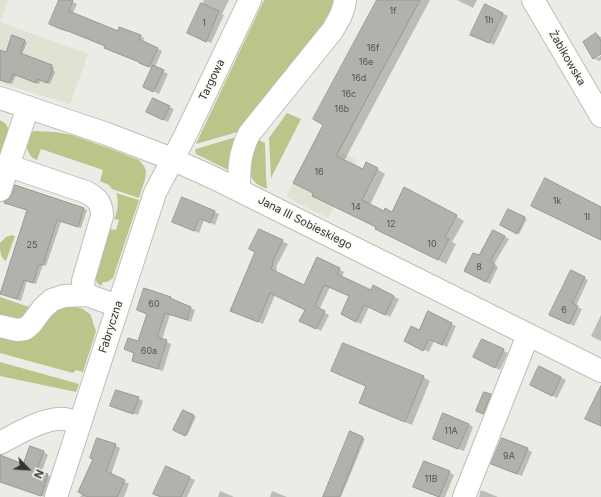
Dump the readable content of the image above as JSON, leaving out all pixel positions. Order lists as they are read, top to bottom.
{
  "streets": {
    "street": [
      "Żabikowska",
      "Targowa",
      "Jana III Sobieskiego",
      "Fabryczna"
    ]
  },
  "crossings": [
    ["Targowa", "Jana III Sobieskiego"],
    ["Targowa", "Fabryczna"],
    ["Jana III Sobieskiego", "Fabryczna"]
  ],
  "house_numbers": [
    "1f",
    "1h",
    "1",
    "16f",
    "16e",
    "16d",
    "16c",
    "16b",
    "16",
    "1k",
    "14",
    "1l",
    "12",
    "10",
    "25",
    "8",
    "60",
    "6",
    "60a",
    "11A",
    "9A",
    "11B"
  ],
  "north": "bottom right"
}
